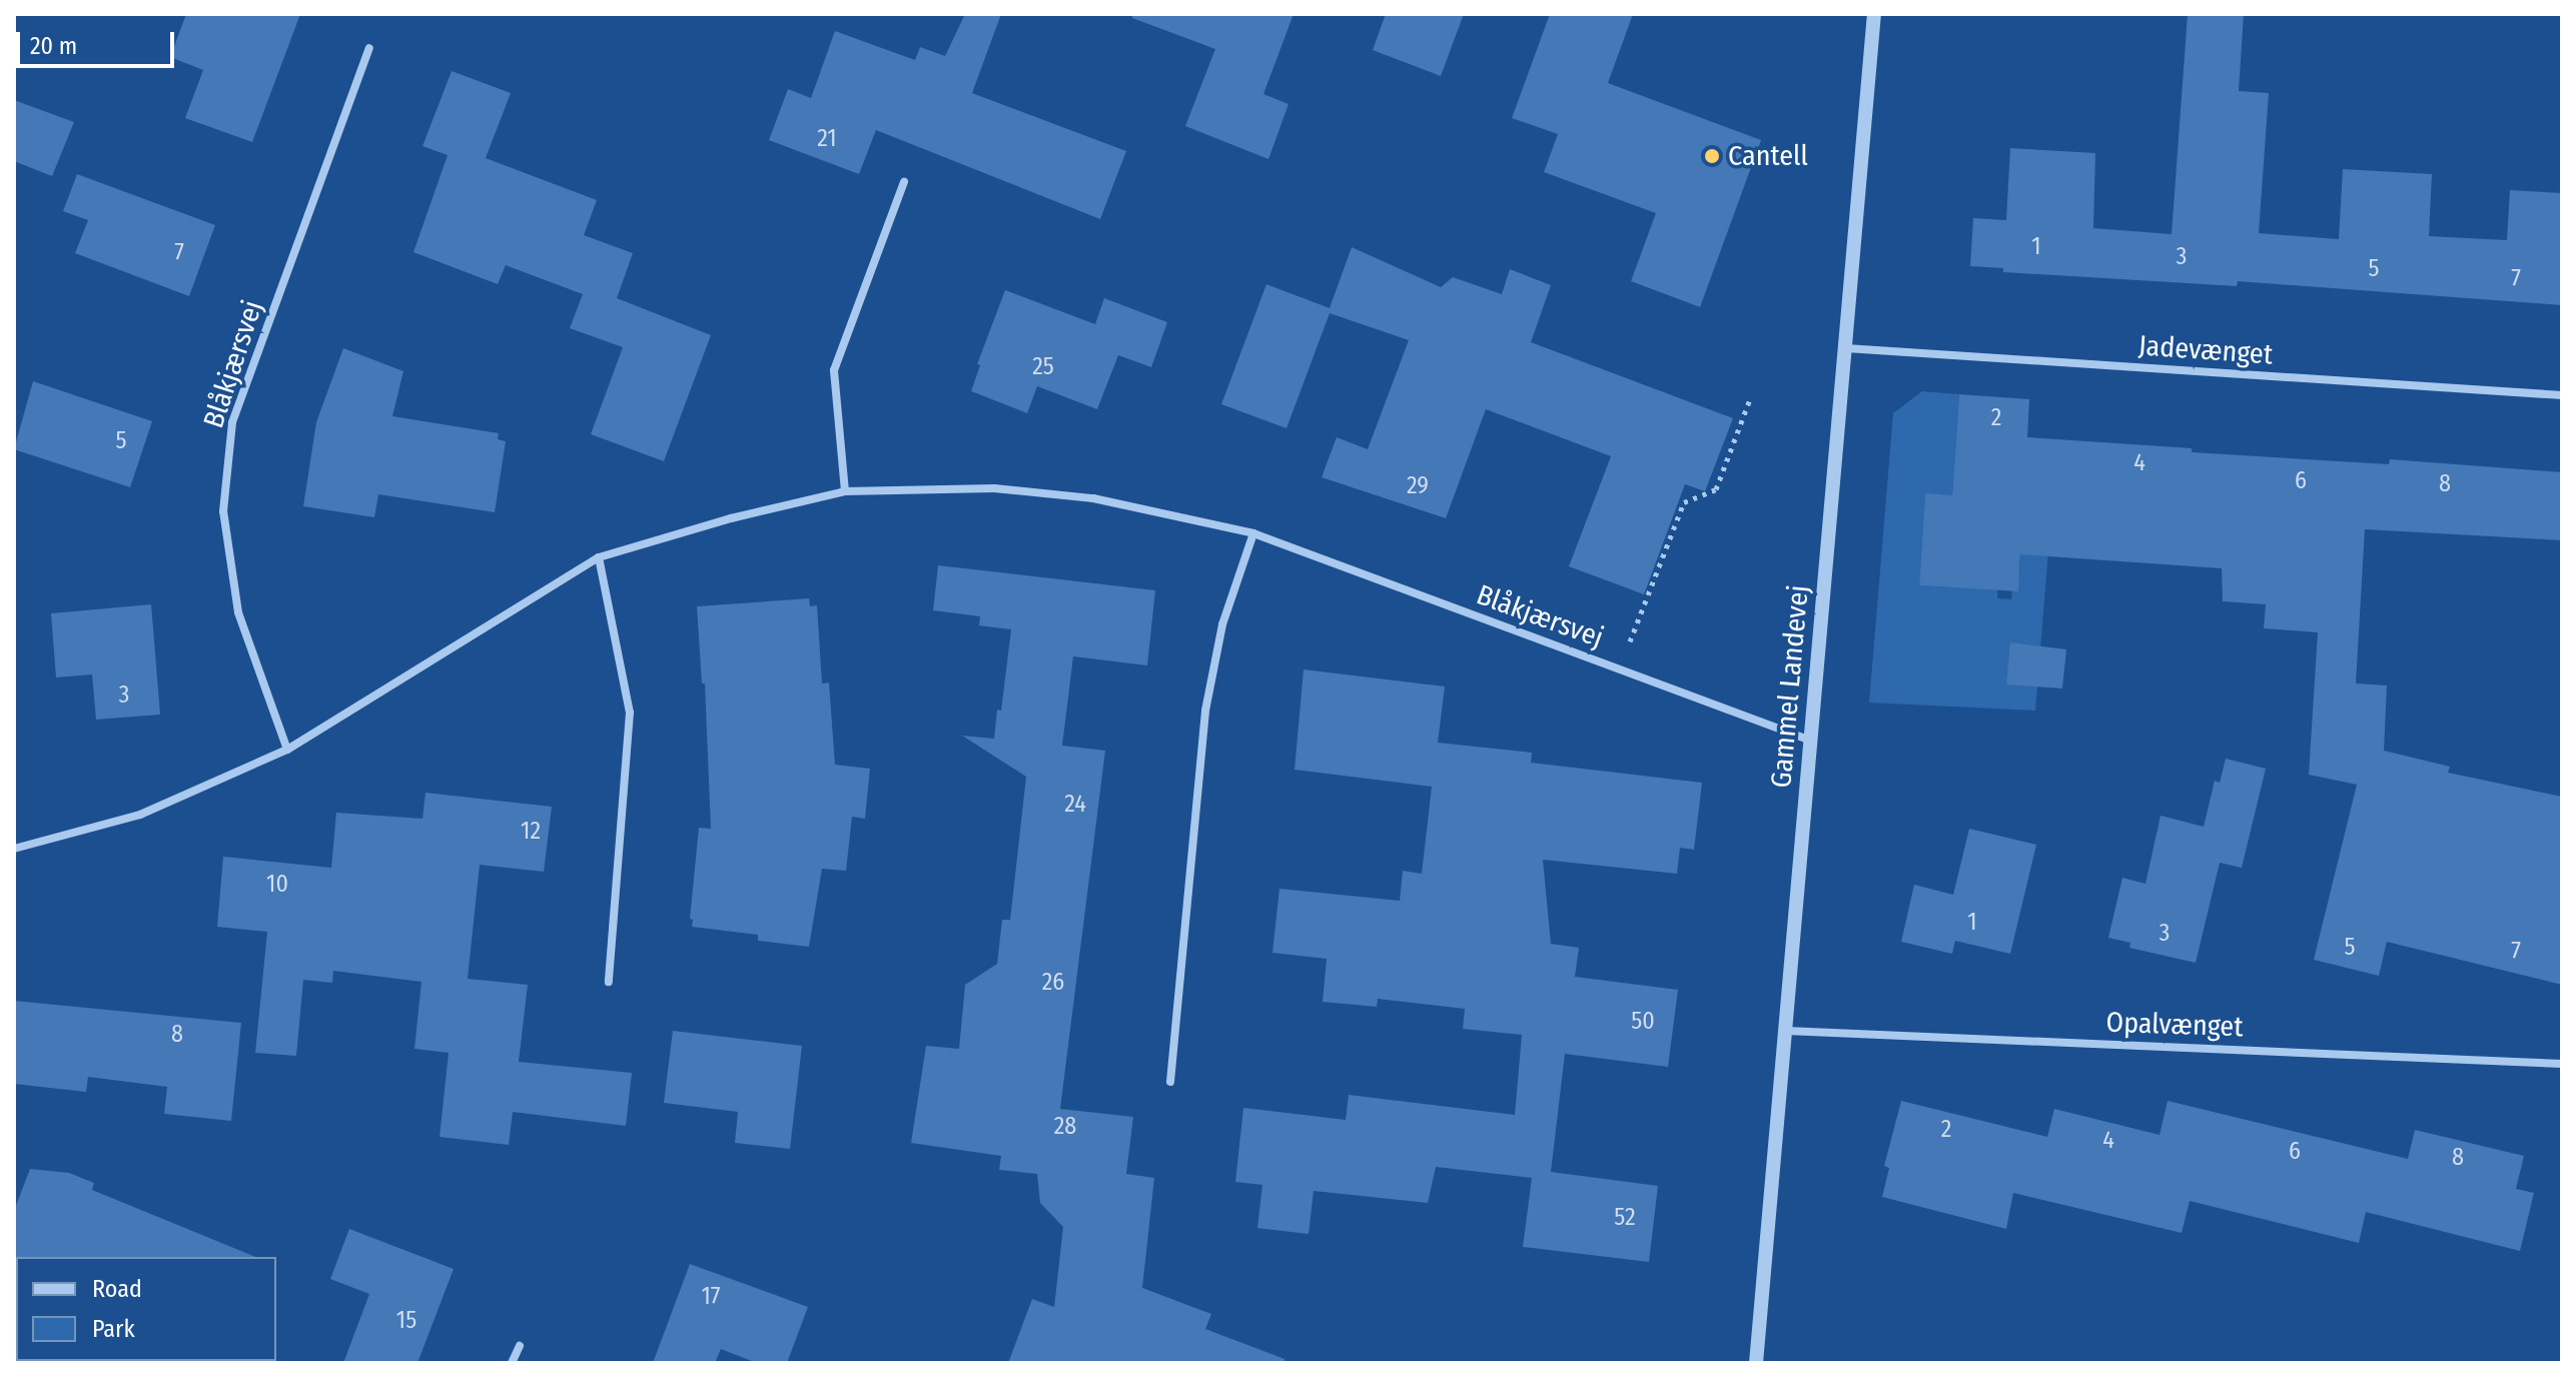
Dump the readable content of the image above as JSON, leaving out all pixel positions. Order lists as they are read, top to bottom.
{
  "streets": {
    "street": [
      "Jadevænget",
      "Blåkjærsvej",
      "Gammel Landevej",
      "Opalvænget"
    ]
  },
  "crossings": [
    ["Jadevænget", "Gammel Landevej"],
    ["Blåkjærsvej", "Gammel Landevej"],
    ["Gammel Landevej", "Opalvænget"]
  ],
  "places": ["Cantell"],
  "house_numbers": [
    "21",
    "1",
    "7",
    "3",
    "5",
    "7",
    "25",
    "2",
    "5",
    "4",
    "6",
    "8",
    "29",
    "3",
    "24",
    "12",
    "10",
    "1",
    "3",
    "5",
    "7",
    "26",
    "50",
    "8",
    "28",
    "2",
    "4",
    "6",
    "8",
    "52",
    "17",
    "15"
  ],
  "legend": ["Road", "Park"],
  "scale_bar": "20 m"
}
